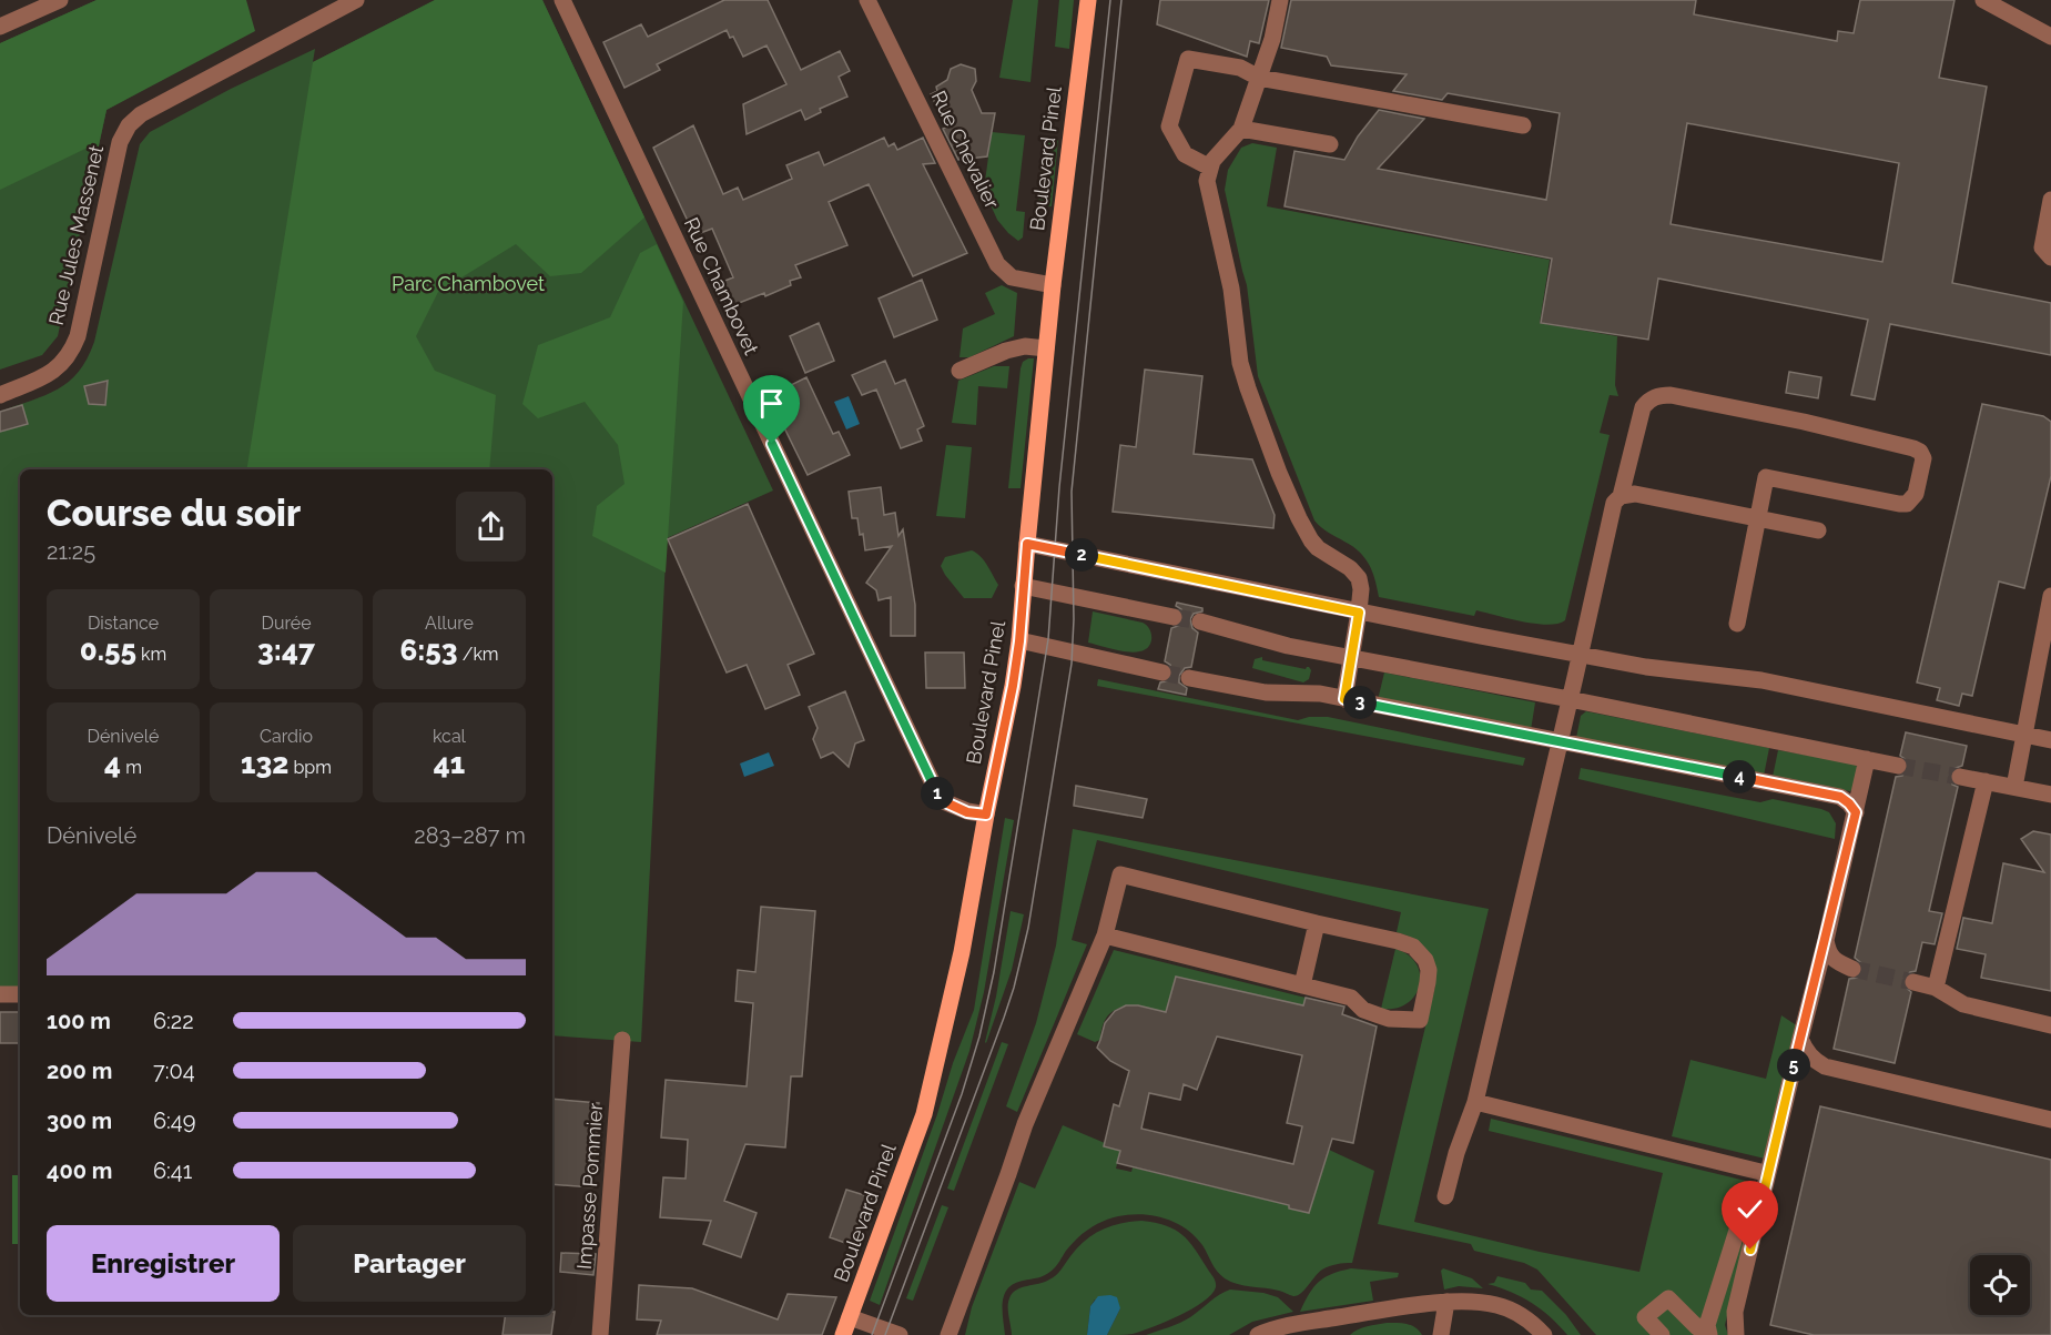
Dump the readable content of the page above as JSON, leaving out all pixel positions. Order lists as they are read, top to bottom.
{
  "streets": {
    "main road": ["Boulevard Pinel"],
    "street": [
      "Rue Chevalier",
      "Rue Jules Massenet",
      "Rue Chambovet",
      "Impasse Pommier"
    ]
  },
  "crossings": [
    ["Rue Chevalier", "Boulevard Pinel"],
    ["Boulevard Pinel", "Rue Chambovet"]
  ],
  "parks": ["Parc Chambovet"],
  "page": {
    "heading": ["Course du soir", "21:25"],
    "pins": [
      "2",
      "3",
      "4",
      "1",
      "5"
    ],
    "stats": [
      ["Distance", "0.55 km"],
      ["Durée", "3:47"],
      ["Allure", "6:53 /km"],
      ["Dénivelé", "4 m"],
      ["Cardio", "132 bpm"],
      ["kcal", "41"]
    ],
    "chart": ["Dénivelé", "283–287 m"],
    "list": [
      {
        "name": "100 m",
        "note": "6:22"
      },
      {
        "name": "200 m",
        "note": "7:04"
      },
      {
        "name": "300 m",
        "note": "6:49"
      },
      {
        "name": "400 m",
        "note": "6:41"
      }
    ],
    "buttons": ["Enregistrer", "Partager"]
  }
}
